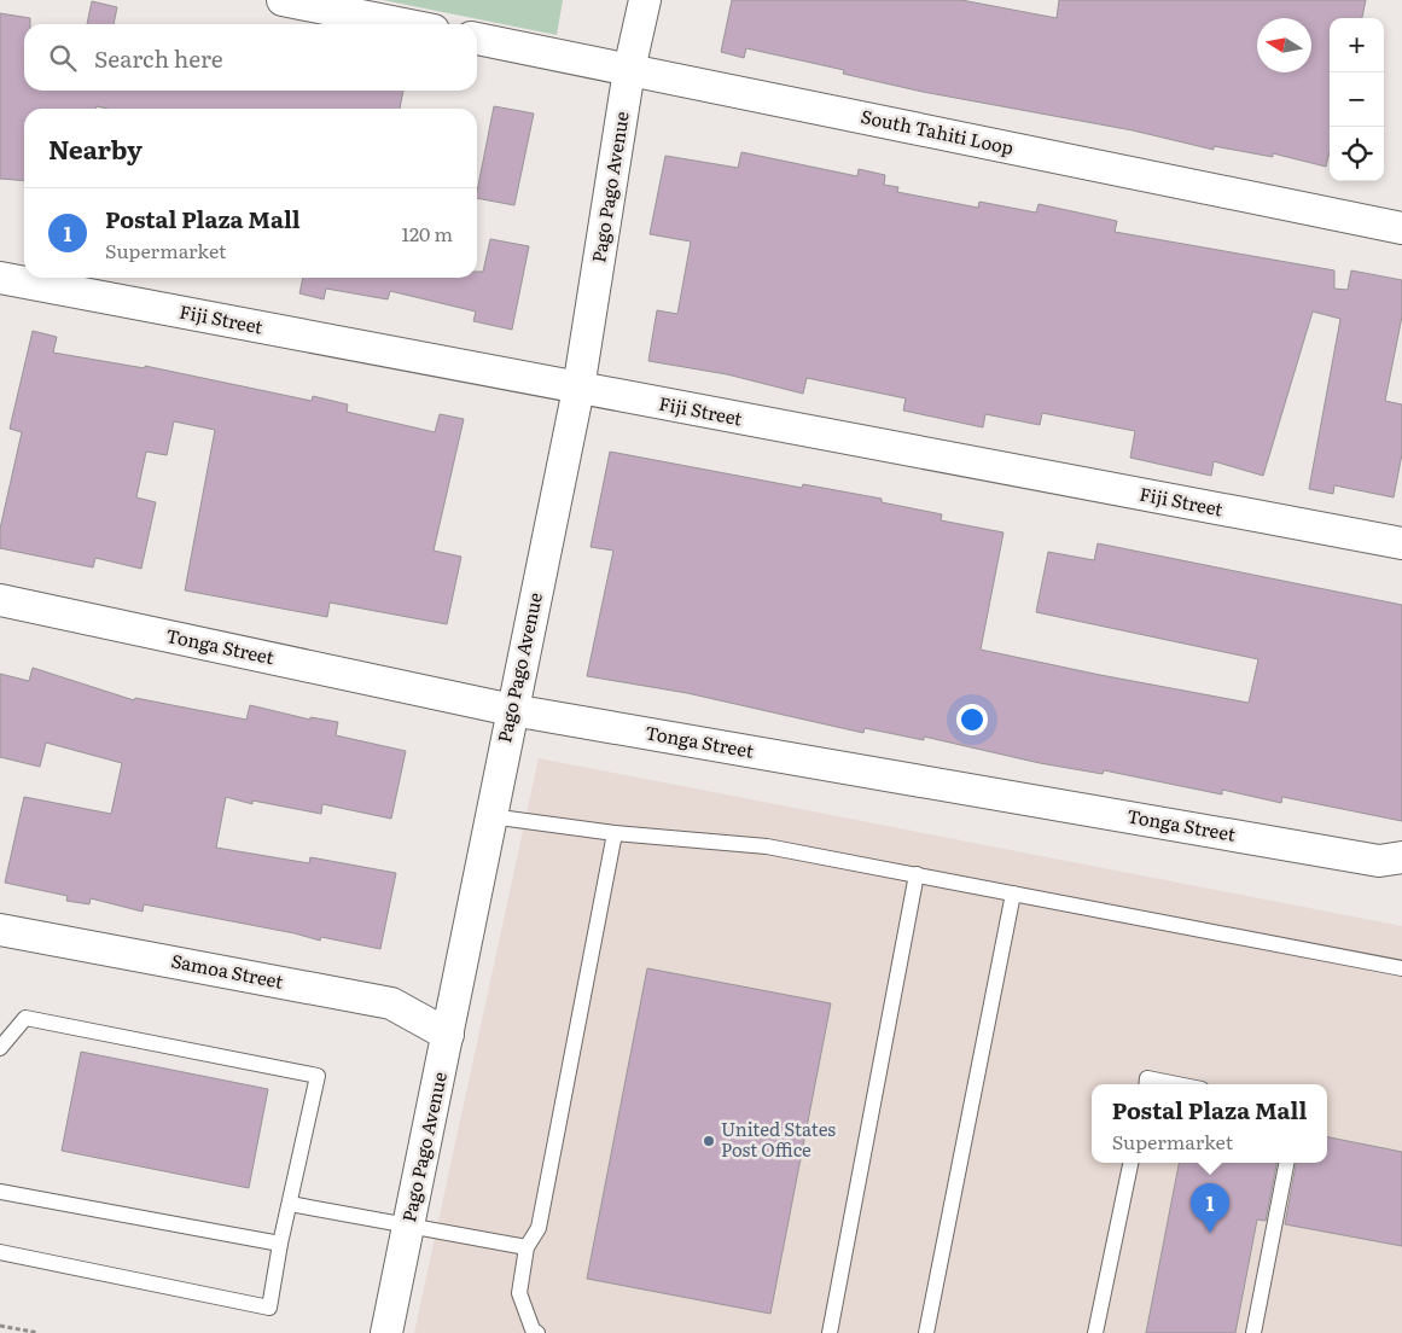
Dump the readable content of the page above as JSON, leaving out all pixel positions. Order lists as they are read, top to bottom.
{
  "streets": {
    "street": [
      "South Tahiti Loop",
      "Pago Pago Avenue",
      "Fiji Street",
      "Tonga Street",
      "Samoa Street"
    ]
  },
  "crossings": [
    ["South Tahiti Loop", "Pago Pago Avenue"],
    ["Pago Pago Avenue", "Fiji Street"],
    ["Pago Pago Avenue", "Tonga Street"],
    ["Pago Pago Avenue", "Samoa Street"]
  ],
  "places": ["United States Post Office"],
  "north": "left",
  "page": {
    "map_buttons": ["+", "−"],
    "search": "Search here",
    "heading": "Nearby",
    "list": [
      {
        "mark": "1",
        "name": "Postal Plaza Mall",
        "note": "Supermarket",
        "value": "120 m"
      }
    ],
    "popup": ["Postal Plaza Mall", "Supermarket"],
    "pins": "1"
  }
}
